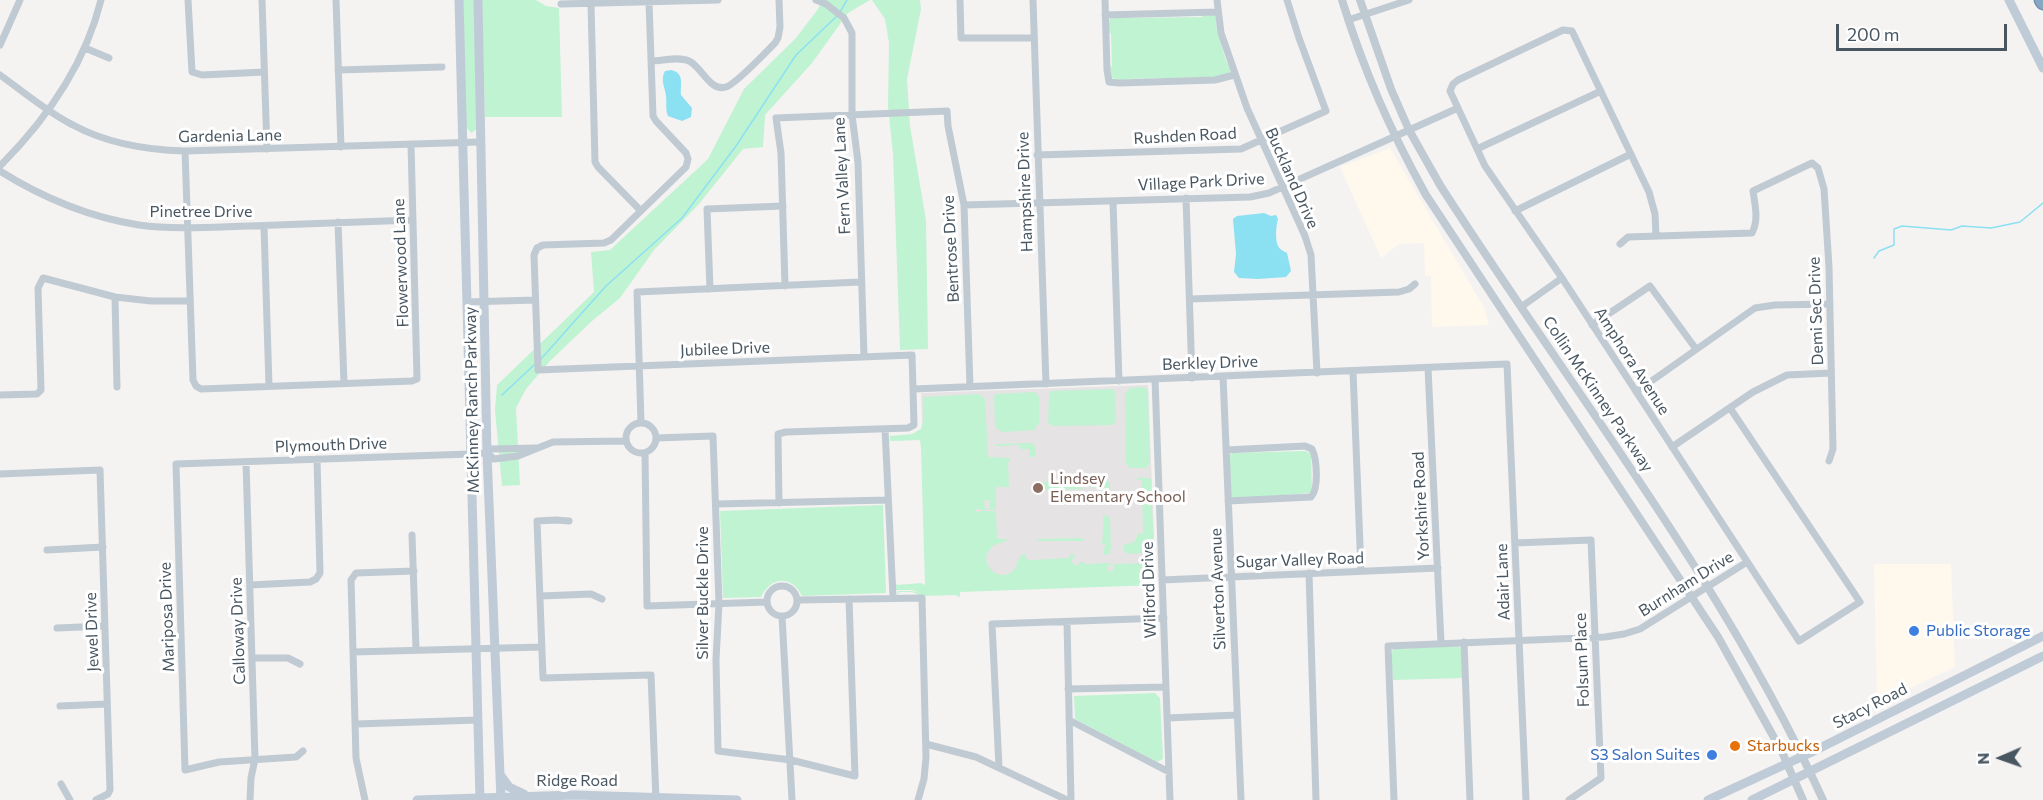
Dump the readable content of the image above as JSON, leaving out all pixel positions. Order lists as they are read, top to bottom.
{
  "streets": {
    "main road": ["McKinney Ranch Parkway", "Stacy Road", "Ridge Road"],
    "street": [
      "Gardenia Lane",
      "Rushden Road",
      "Fern Valley Lane",
      "Buckland Drive",
      "Village Park Drive",
      "Hampshire Drive",
      "Pinetree Drive",
      "Bentrose Drive",
      "Flowerwood Lane",
      "Demi Sec Drive",
      "Jubilee Drive",
      "Amphora Avenue",
      "Berkley Drive",
      "Collin McKinney Parkway",
      "Plymouth Drive",
      "Yorkshire Road",
      "Sugar Valley Road",
      "Adair Lane",
      "Burnham Drive",
      "Silverton Avenue",
      "Wilford Drive",
      "Silver Buckle Drive",
      "Mariposa Drive",
      "Calloway Drive",
      "Jewel Drive",
      "Folsum Place"
    ]
  },
  "crossings": [
    ["Gardenia Lane", "Flowerwood Lane"],
    ["Gardenia Lane", "McKinney Ranch Parkway"],
    ["Rushden Road", "Buckland Drive"],
    ["Rushden Road", "Hampshire Drive"],
    ["Fern Valley Lane", "Bentrose Drive"],
    ["Fern Valley Lane", "Jubilee Drive"],
    ["Buckland Drive", "Village Park Drive"],
    ["Buckland Drive", "Berkley Drive"],
    ["Village Park Drive", "Hampshire Drive"],
    ["Village Park Drive", "Bentrose Drive"],
    ["Village Park Drive", "Amphora Avenue"],
    ["Village Park Drive", "Collin McKinney Parkway"],
    ["Hampshire Drive", "Berkley Drive"],
    ["Pinetree Drive", "Flowerwood Lane"],
    ["Bentrose Drive", "Berkley Drive"],
    ["Jubilee Drive", "Berkley Drive"],
    ["Amphora Avenue", "Burnham Drive"],
    ["Berkley Drive", "Yorkshire Road"],
    ["Berkley Drive", "Adair Lane"],
    ["Berkley Drive", "Silverton Avenue"],
    ["Berkley Drive", "Wilford Drive"],
    ["Collin McKinney Parkway", "Burnham Drive"],
    ["Collin McKinney Parkway", "Stacy Road"],
    ["McKinney Ranch Parkway", "Plymouth Drive"],
    ["McKinney Ranch Parkway", "Ridge Road"],
    ["Plymouth Drive", "Silver Buckle Drive"],
    ["Plymouth Drive", "Mariposa Drive"],
    ["Plymouth Drive", "Calloway Drive"],
    ["Yorkshire Road", "Sugar Valley Road"],
    ["Yorkshire Road", "Burnham Drive"],
    ["Sugar Valley Road", "Silverton Avenue"],
    ["Sugar Valley Road", "Wilford Drive"],
    ["Adair Lane", "Burnham Drive"],
    ["Adair Lane", "Folsum Place"],
    ["Burnham Drive", "Folsum Place"],
    ["Mariposa Drive", "Calloway Drive"]
  ],
  "places": [
    "Lindsey Elementary School",
    "Public Storage",
    "Starbucks",
    "S3 Salon Suites"
  ],
  "scale_bar": "200 m",
  "north": "left"
}
